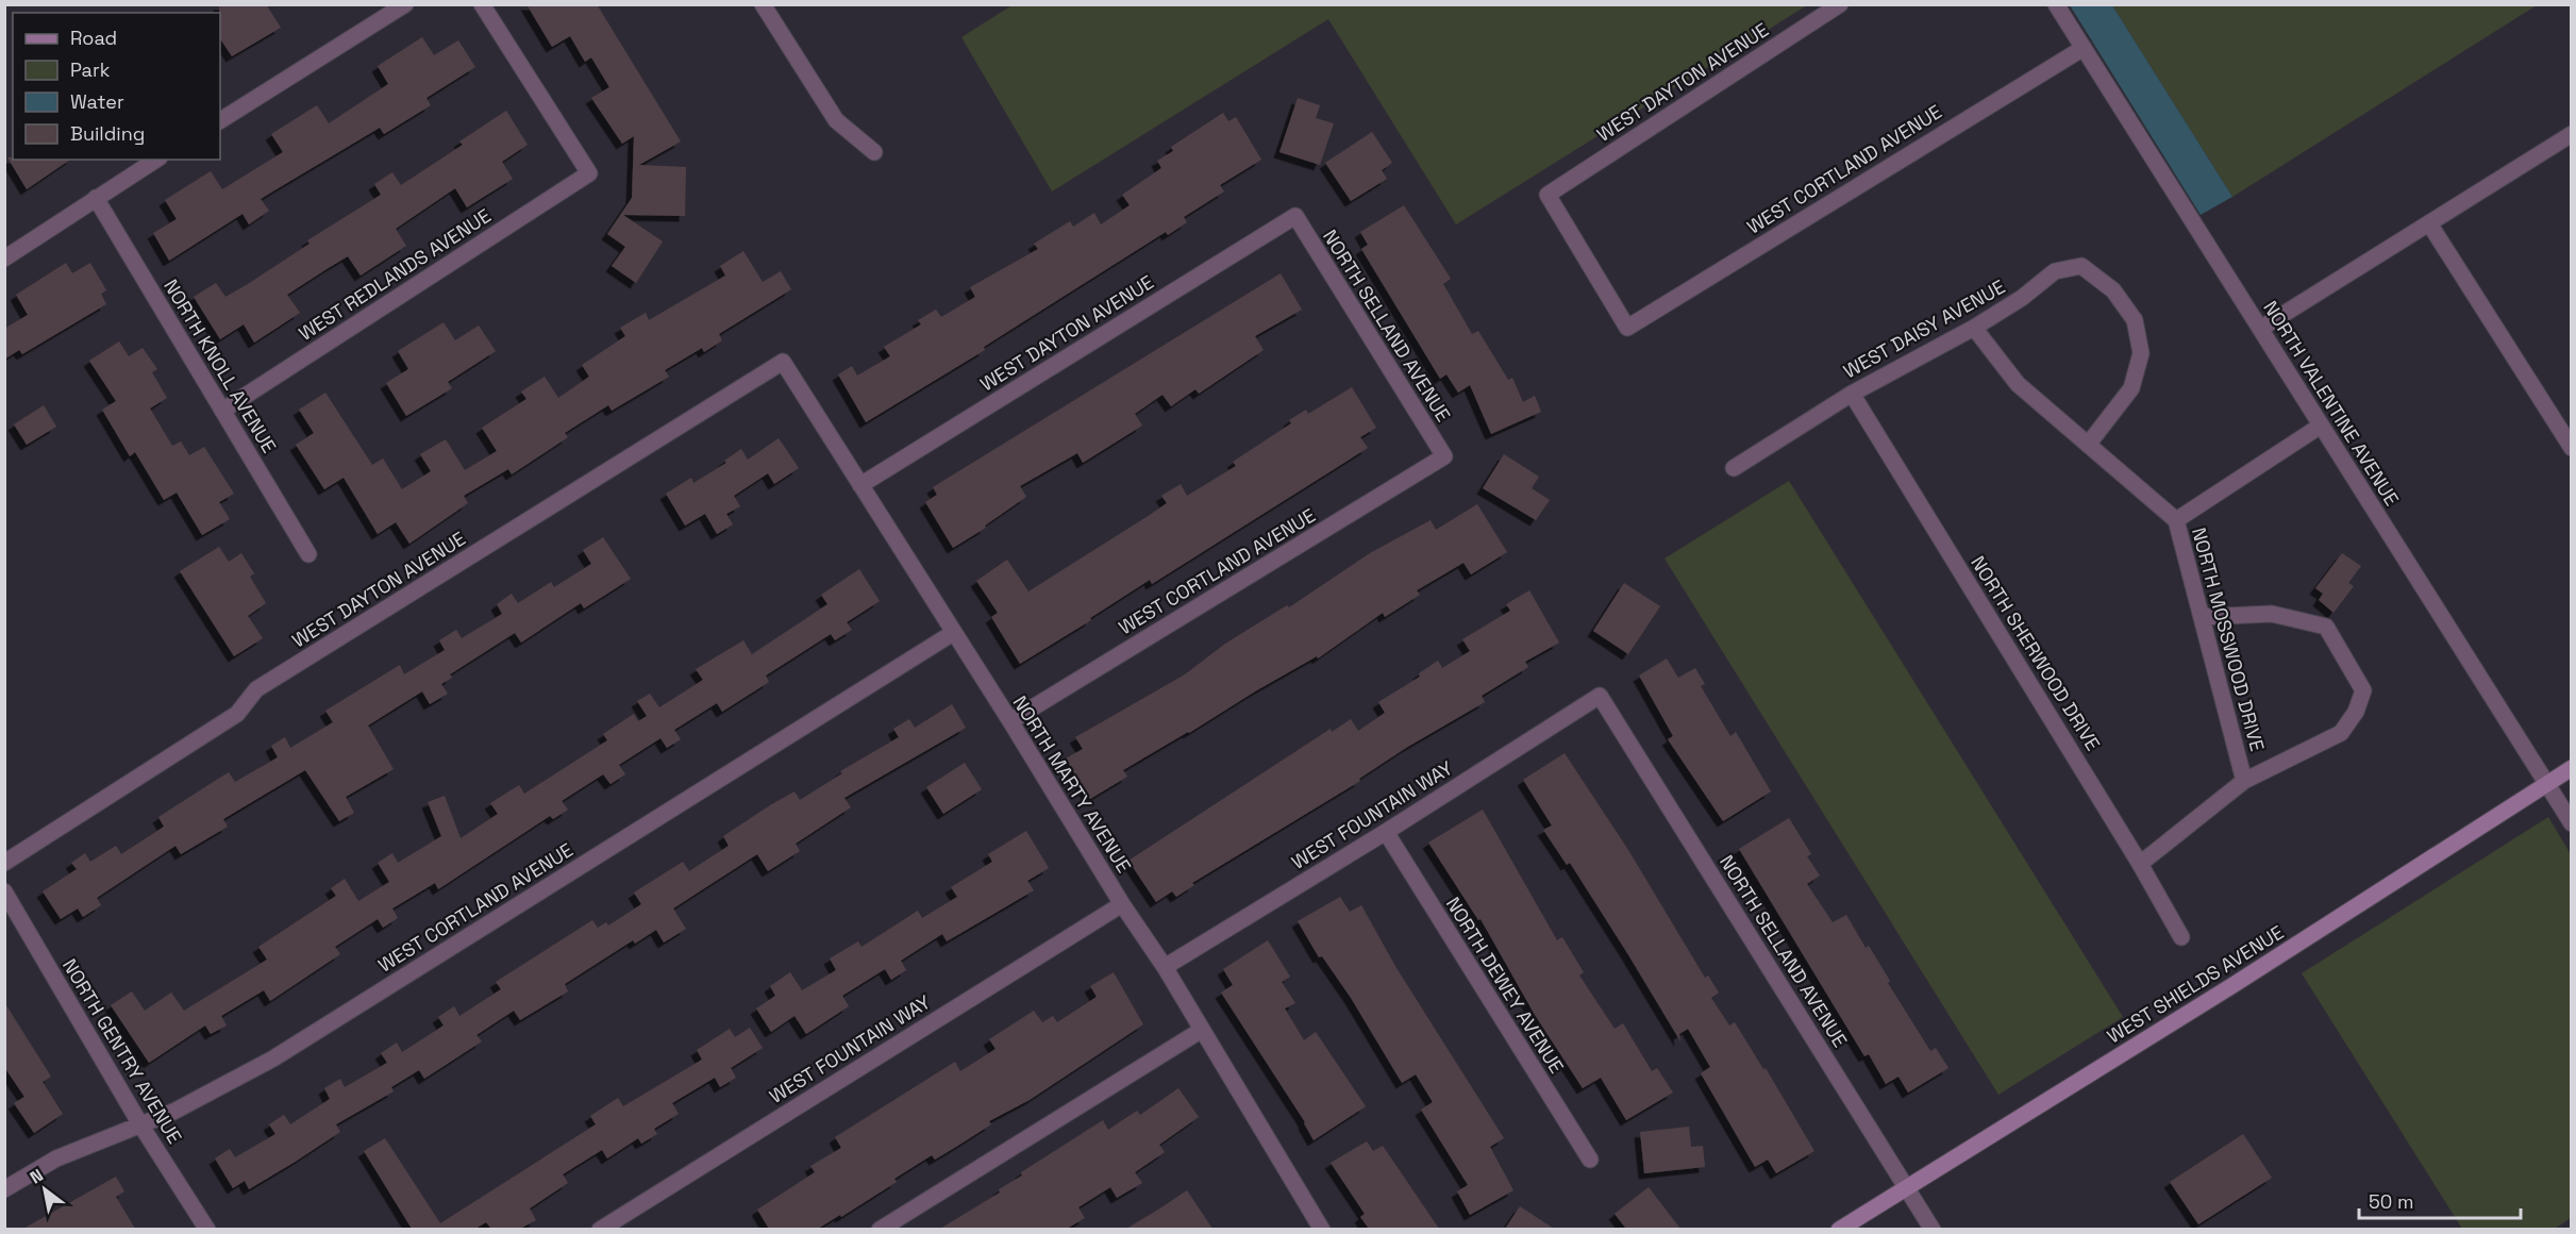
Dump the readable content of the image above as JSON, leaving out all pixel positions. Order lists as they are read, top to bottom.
{
  "streets": {
    "street": [
      "WEST DAYTON AVENUE",
      "WEST CORTLAND AVENUE",
      "WEST REDLANDS AVENUE",
      "NORTH SELLAND AVENUE",
      "WEST DAISY AVENUE",
      "NORTH KNOLL AVENUE",
      "NORTH VALENTINE AVENUE",
      "NORTH MOSSWOOD DRIVE",
      "NORTH SHERWOOD DRIVE",
      "NORTH MARTY AVENUE",
      "WEST FOUNTAIN WAY",
      "WEST SHIELDS AVENUE",
      "NORTH DEWEY AVENUE",
      "NORTH GENTRY AVENUE"
    ]
  },
  "crossings": [
    ["WEST DAYTON AVENUE", "WEST CORTLAND AVENUE"],
    ["WEST DAYTON AVENUE", "NORTH SELLAND AVENUE"],
    ["WEST DAYTON AVENUE", "NORTH MARTY AVENUE"],
    ["WEST CORTLAND AVENUE", "NORTH SELLAND AVENUE"],
    ["WEST CORTLAND AVENUE", "NORTH VALENTINE AVENUE"],
    ["WEST CORTLAND AVENUE", "NORTH MARTY AVENUE"],
    ["WEST CORTLAND AVENUE", "NORTH GENTRY AVENUE"],
    ["WEST REDLANDS AVENUE", "NORTH KNOLL AVENUE"],
    ["NORTH SELLAND AVENUE", "WEST FOUNTAIN WAY"],
    ["NORTH SELLAND AVENUE", "WEST SHIELDS AVENUE"],
    ["WEST DAISY AVENUE", "NORTH MOSSWOOD DRIVE"],
    ["WEST DAISY AVENUE", "NORTH SHERWOOD DRIVE"],
    ["NORTH VALENTINE AVENUE", "WEST SHIELDS AVENUE"],
    ["NORTH MARTY AVENUE", "WEST FOUNTAIN WAY"],
    ["WEST FOUNTAIN WAY", "NORTH DEWEY AVENUE"]
  ],
  "legend": [
    "Road",
    "Park",
    "Water",
    "Building"
  ],
  "scale_bar": "50 m",
  "north": "top left"
}
